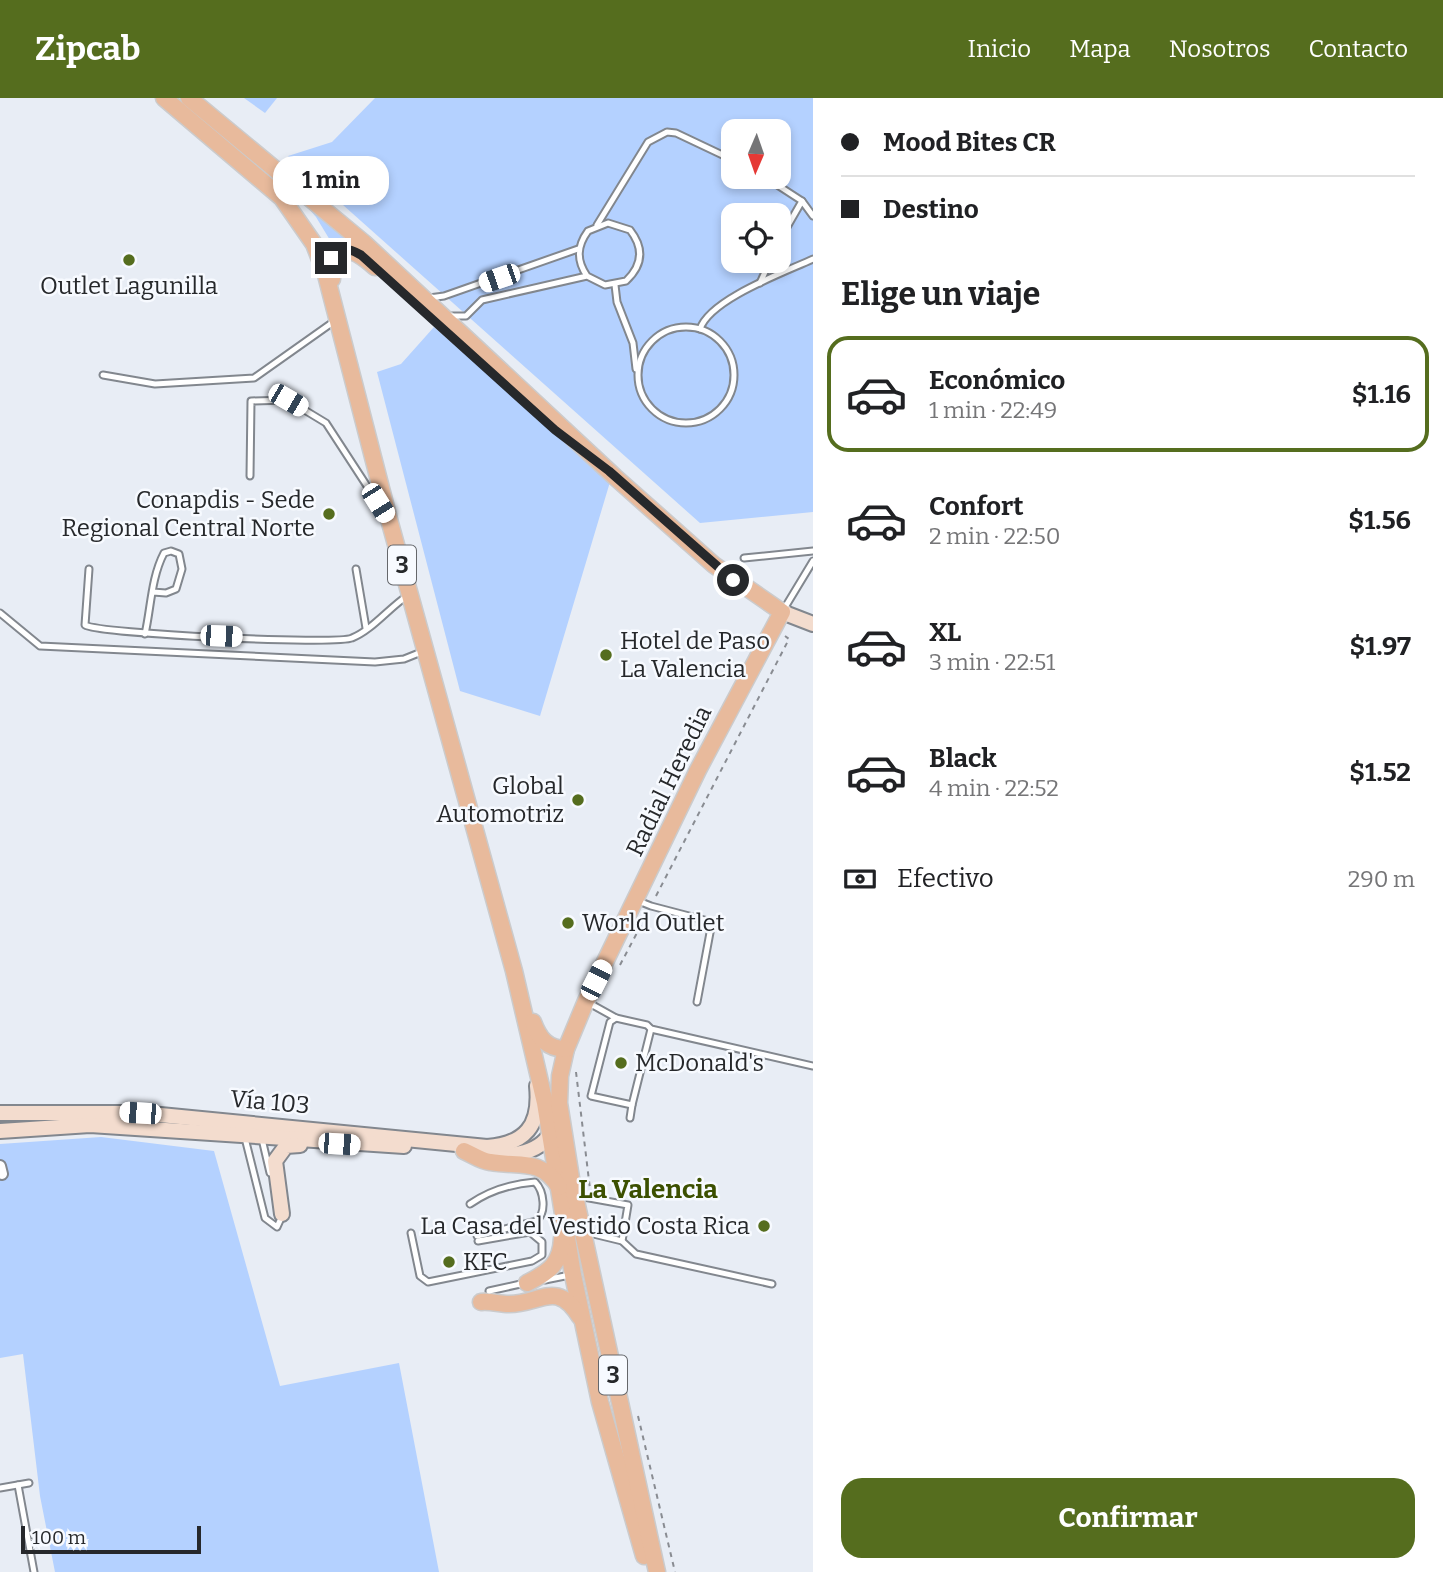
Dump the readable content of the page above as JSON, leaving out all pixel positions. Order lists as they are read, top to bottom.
{
  "streets": {
    "main road": ["3", "Radial Heredia", "Vía 103"]
  },
  "crossings": [
    ["Radial Heredia", "Vía 103"]
  ],
  "districts": ["La Valencia"],
  "places": [
    "Outlet Lagunilla",
    "Conapdis - Sede Regional Central Norte",
    "Hotel de Paso La Valencia",
    "Global Automotriz",
    "World Outlet",
    "McDonald's",
    "La Casa del Vestido Costa Rica",
    "KFC"
  ],
  "scale_bar": "100 m",
  "north": "bottom",
  "page": {
    "header": "Zipcab",
    "nav": [
      "Inicio",
      "Mapa",
      "Nosotros",
      "Contacto"
    ],
    "banner": ["Mood Bites CR", "Destino"],
    "bubble": "1 min",
    "heading": "Elige un viaje",
    "list": [
      {
        "name": "Económico",
        "note": "1 min · 22:49",
        "value": "$1.16"
      },
      {
        "name": "Confort",
        "note": "2 min · 22:50",
        "value": "$1.56"
      },
      {
        "name": "XL",
        "note": "3 min · 22:51",
        "value": "$1.97"
      },
      {
        "name": "Black",
        "note": "4 min · 22:52",
        "value": "$1.52"
      }
    ],
    "pay": ["Efectivo", "290 m"],
    "buttons": "Confirmar",
    "scale": "100 m"
  }
}
